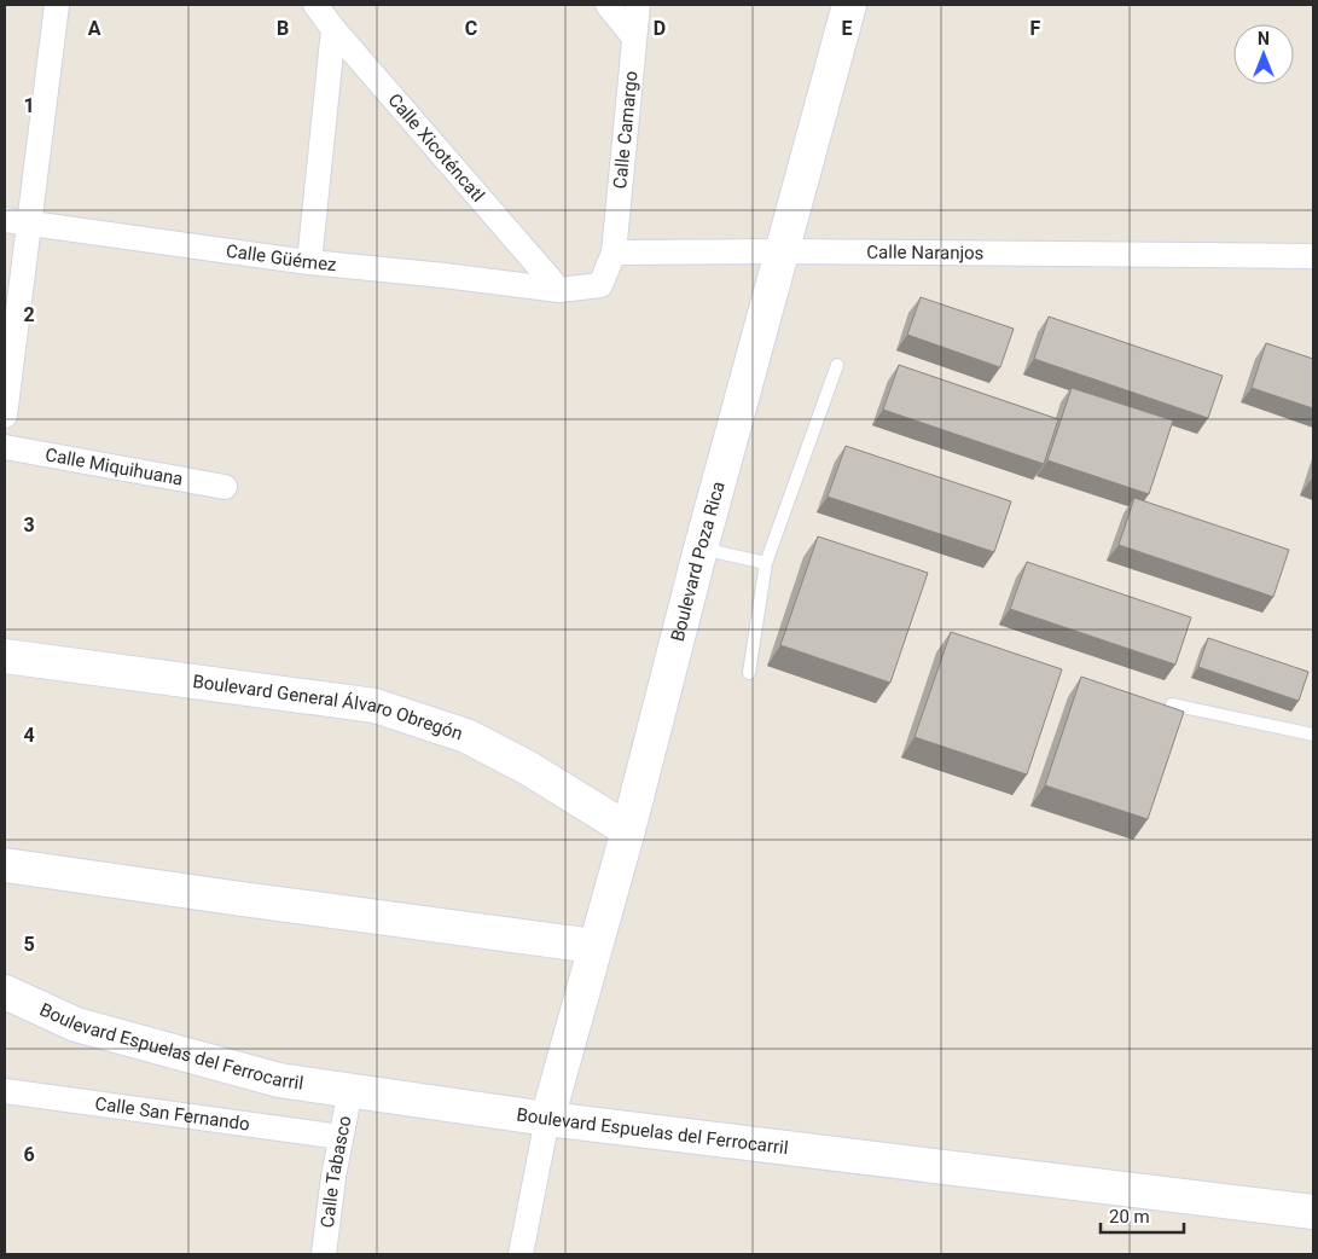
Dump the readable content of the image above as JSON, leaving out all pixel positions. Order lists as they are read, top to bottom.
{
  "streets": {
    "main road": ["Boulevard Poza Rica", "Boulevard General Álvaro Obregón", "Boulevard Espuelas del Ferrocarril"],
    "street": [
      "Calle Camargo",
      "Calle Xicoténcatl",
      "Calle Naranjos",
      "Calle Güémez",
      "Calle Miquihuana",
      "Calle San Fernando",
      "Calle Tabasco"
    ]
  },
  "crossings": [
    ["Calle Camargo", "Calle Naranjos"],
    ["Calle Xicoténcatl", "Calle Güémez"],
    ["Calle Naranjos", "Boulevard Poza Rica"],
    ["Boulevard Poza Rica", "Boulevard General Álvaro Obregón"],
    ["Boulevard Poza Rica", "Boulevard Espuelas del Ferrocarril"],
    ["Boulevard Espuelas del Ferrocarril", "Calle Tabasco"],
    ["Calle San Fernando", "Calle Tabasco"]
  ],
  "scale_bar": "20 m",
  "north": "top",
  "grid": {
    "columns": [
      "A",
      "B",
      "C",
      "D",
      "E",
      "F"
    ],
    "rows": [
      "1",
      "2",
      "3",
      "4",
      "5",
      "6"
    ]
  }
}
